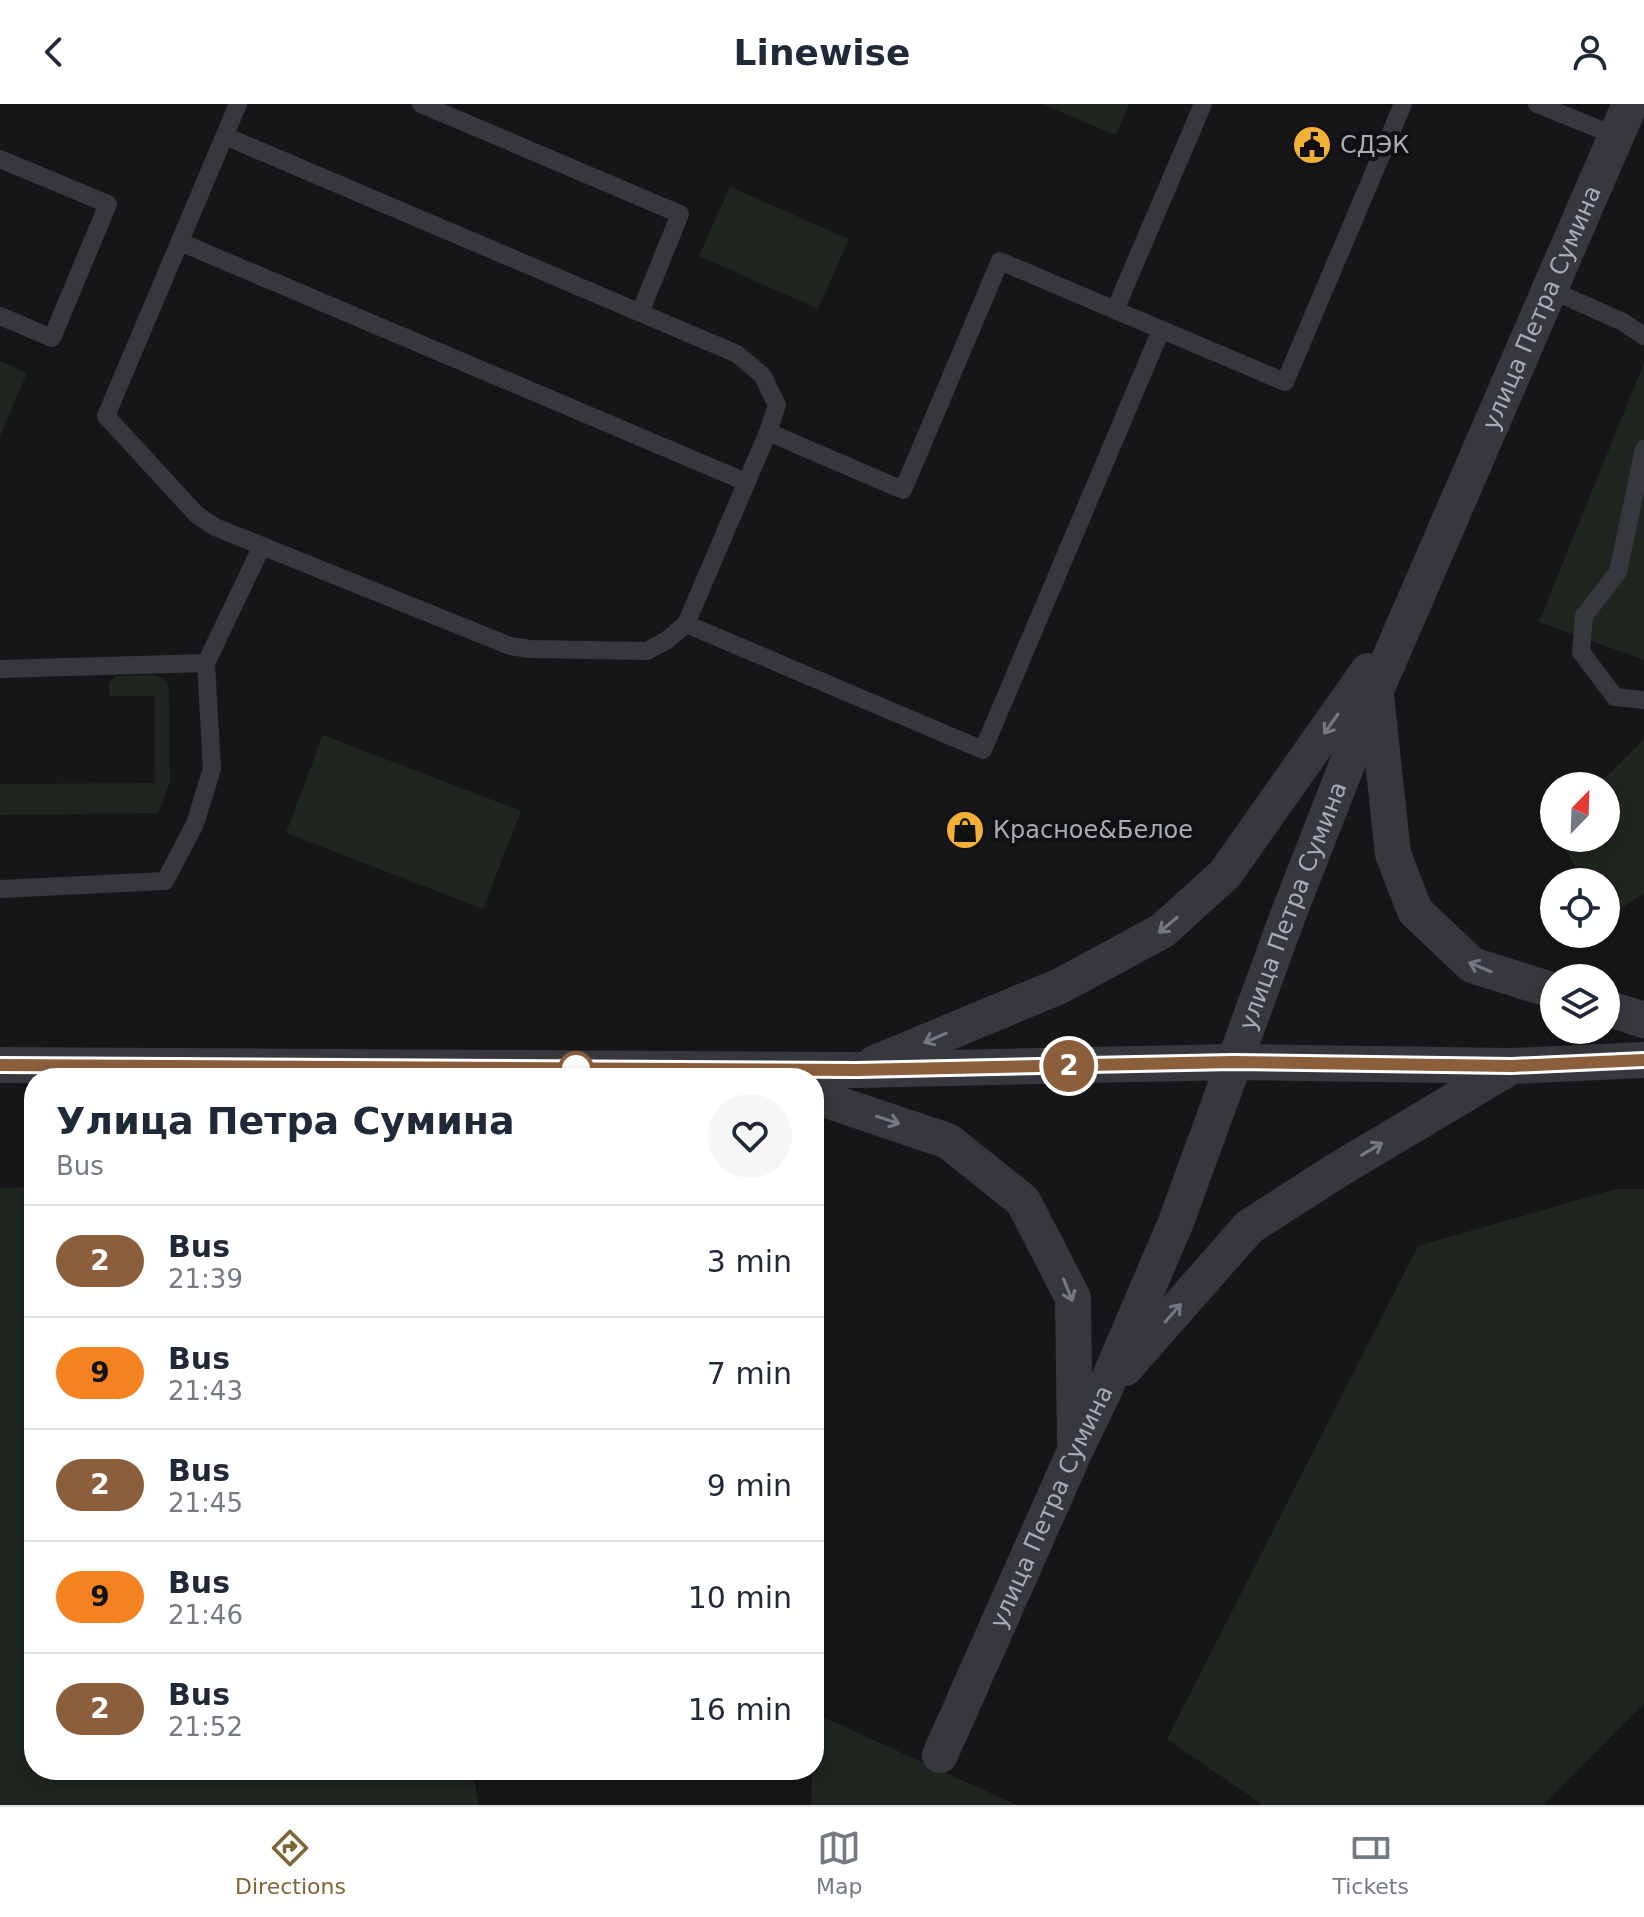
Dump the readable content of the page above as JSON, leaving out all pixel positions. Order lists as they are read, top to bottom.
{
  "streets": {
    "street": ["улица Петра Сумина"]
  },
  "places": {
    "public building": ["СДЭК"],
    "shop": ["Красное&Белое"]
  },
  "lines": ["bus line 2"],
  "north": "top right",
  "page": {
    "header": "Linewise",
    "on_map": "2",
    "heading": ["Улица Петра Сумина", "Bus"],
    "list": [
      {
        "mark": "2",
        "name": "Bus",
        "note": "21:39",
        "value": "3 min"
      },
      {
        "mark": "9",
        "name": "Bus",
        "note": "21:43",
        "value": "7 min"
      },
      {
        "mark": "2",
        "name": "Bus",
        "note": "21:45",
        "value": "9 min"
      },
      {
        "mark": "9",
        "name": "Bus",
        "note": "21:46",
        "value": "10 min"
      },
      {
        "mark": "2",
        "name": "Bus",
        "note": "21:52",
        "value": "16 min"
      }
    ],
    "tabs": ["Directions", "Map", "Tickets"]
  }
}
